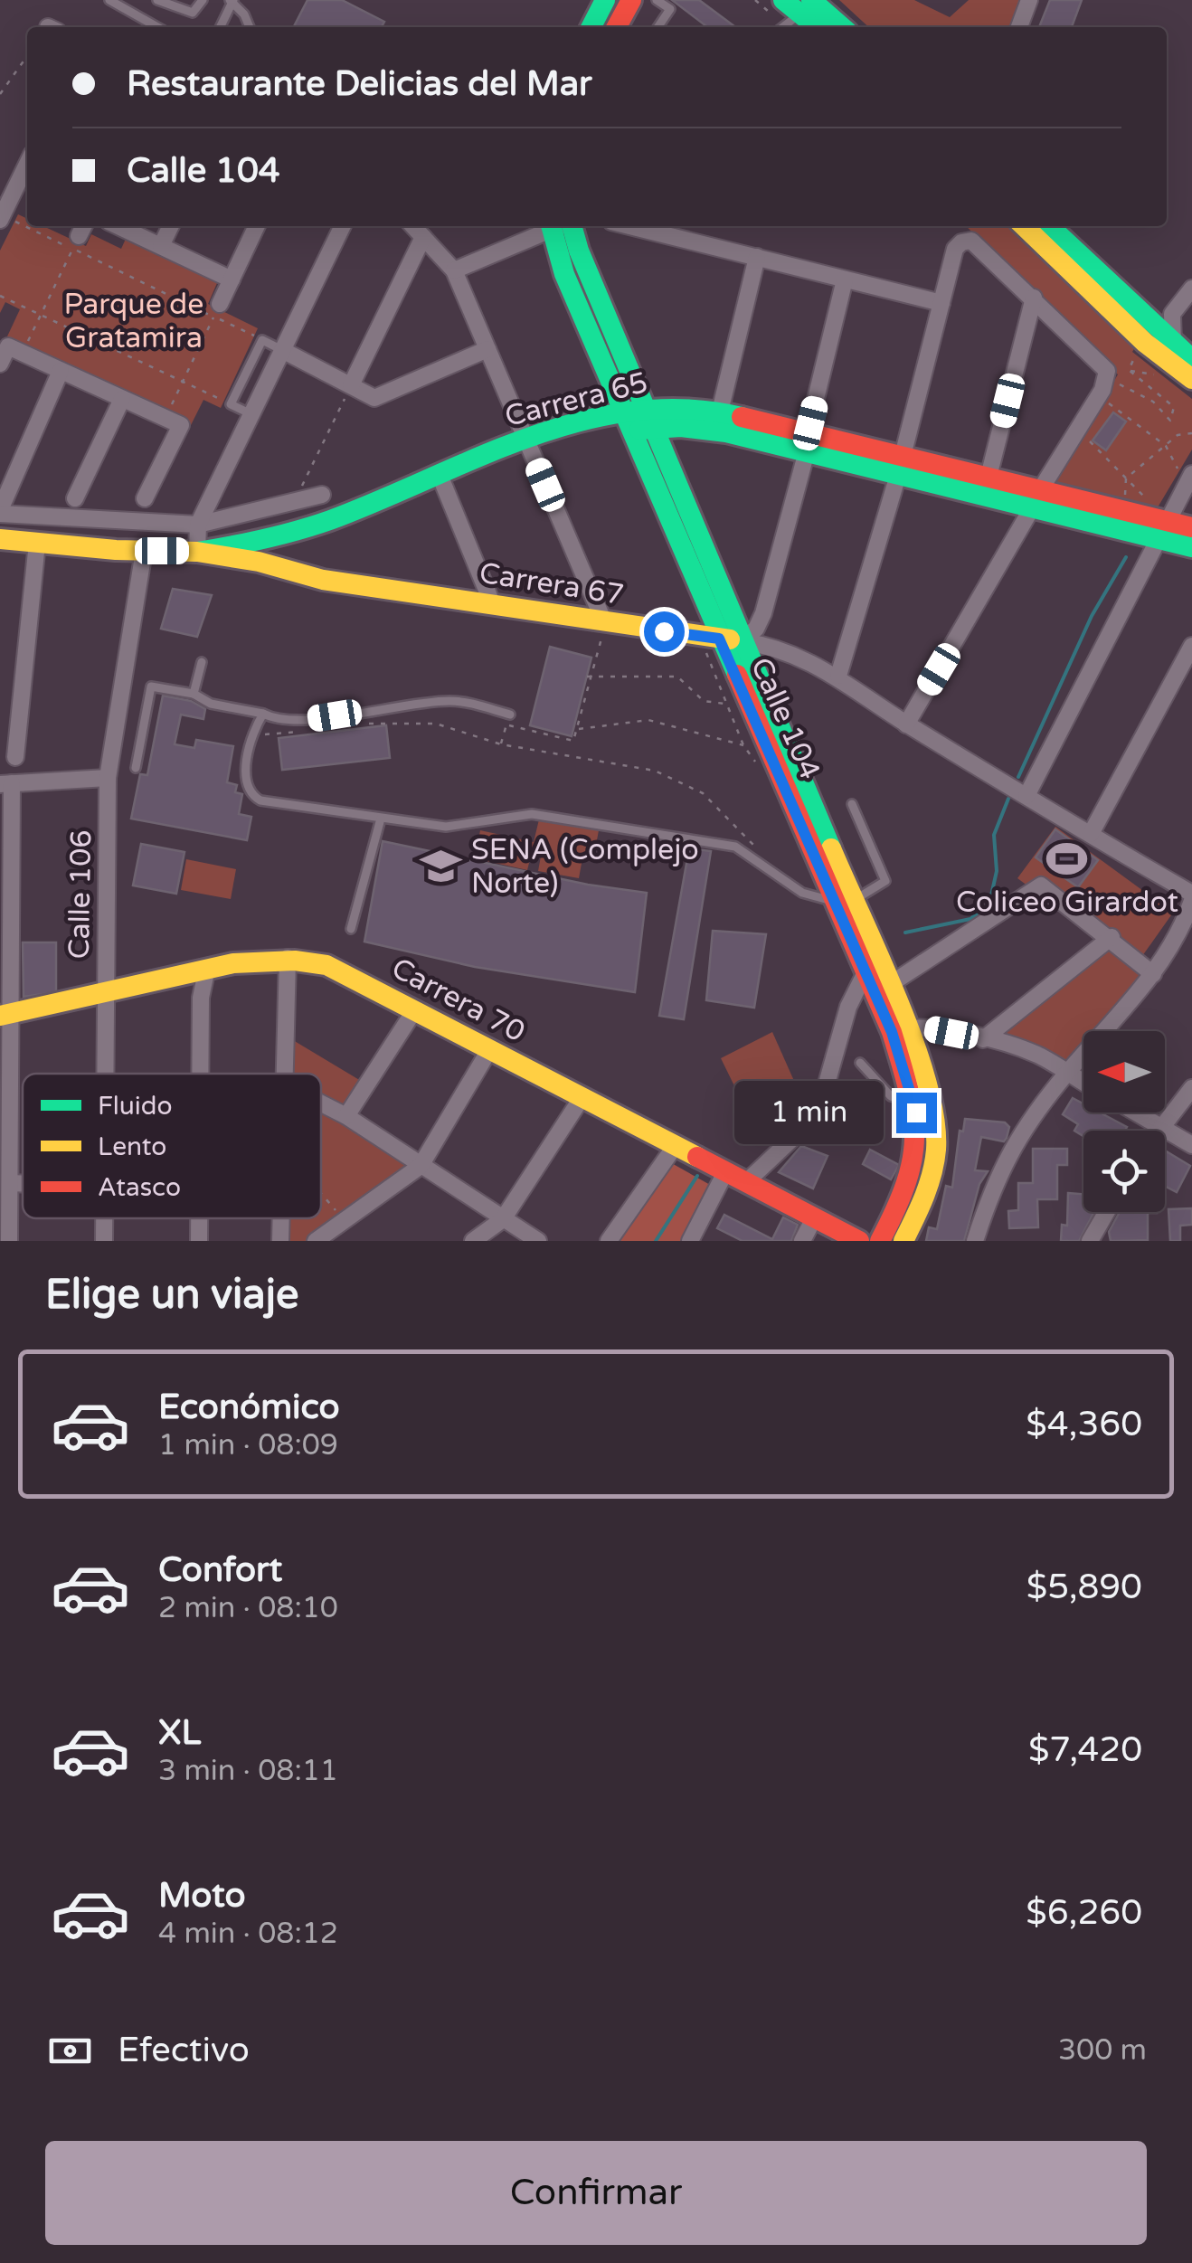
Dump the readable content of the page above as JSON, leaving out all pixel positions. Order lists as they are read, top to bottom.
{
  "streets": {
    "main road": [
      "Carrera 65",
      "Carrera 67",
      "Calle 104",
      "Carrera 70"
    ],
    "street": ["Calle 106"]
  },
  "crossings": [
    ["Carrera 65", "Carrera 67"],
    ["Carrera 65", "Calle 104"],
    ["Carrera 67", "Calle 104"],
    ["Carrera 67", "Calle 106"],
    ["Calle 106", "Carrera 70"]
  ],
  "parks": ["Parque de Gratamira"],
  "places": {
    "sports": ["Coliceo Girardot"],
    "school or university": ["SENA (Complejo Norte)"]
  },
  "legend": ["Fluido", "Lento", "Atasco"],
  "north": "left",
  "page": {
    "banner": ["Restaurante Delicias del Mar", "Calle 104"],
    "bubble": "1 min",
    "heading": "Elige un viaje",
    "list": [
      {
        "name": "Económico",
        "note": "1 min · 08:09",
        "value": "$4,360"
      },
      {
        "name": "Confort",
        "note": "2 min · 08:10",
        "value": "$5,890"
      },
      {
        "name": "XL",
        "note": "3 min · 08:11",
        "value": "$7,420"
      },
      {
        "name": "Moto",
        "note": "4 min · 08:12",
        "value": "$6,260"
      }
    ],
    "pay": ["Efectivo", "300 m"],
    "buttons": "Confirmar"
  }
}
